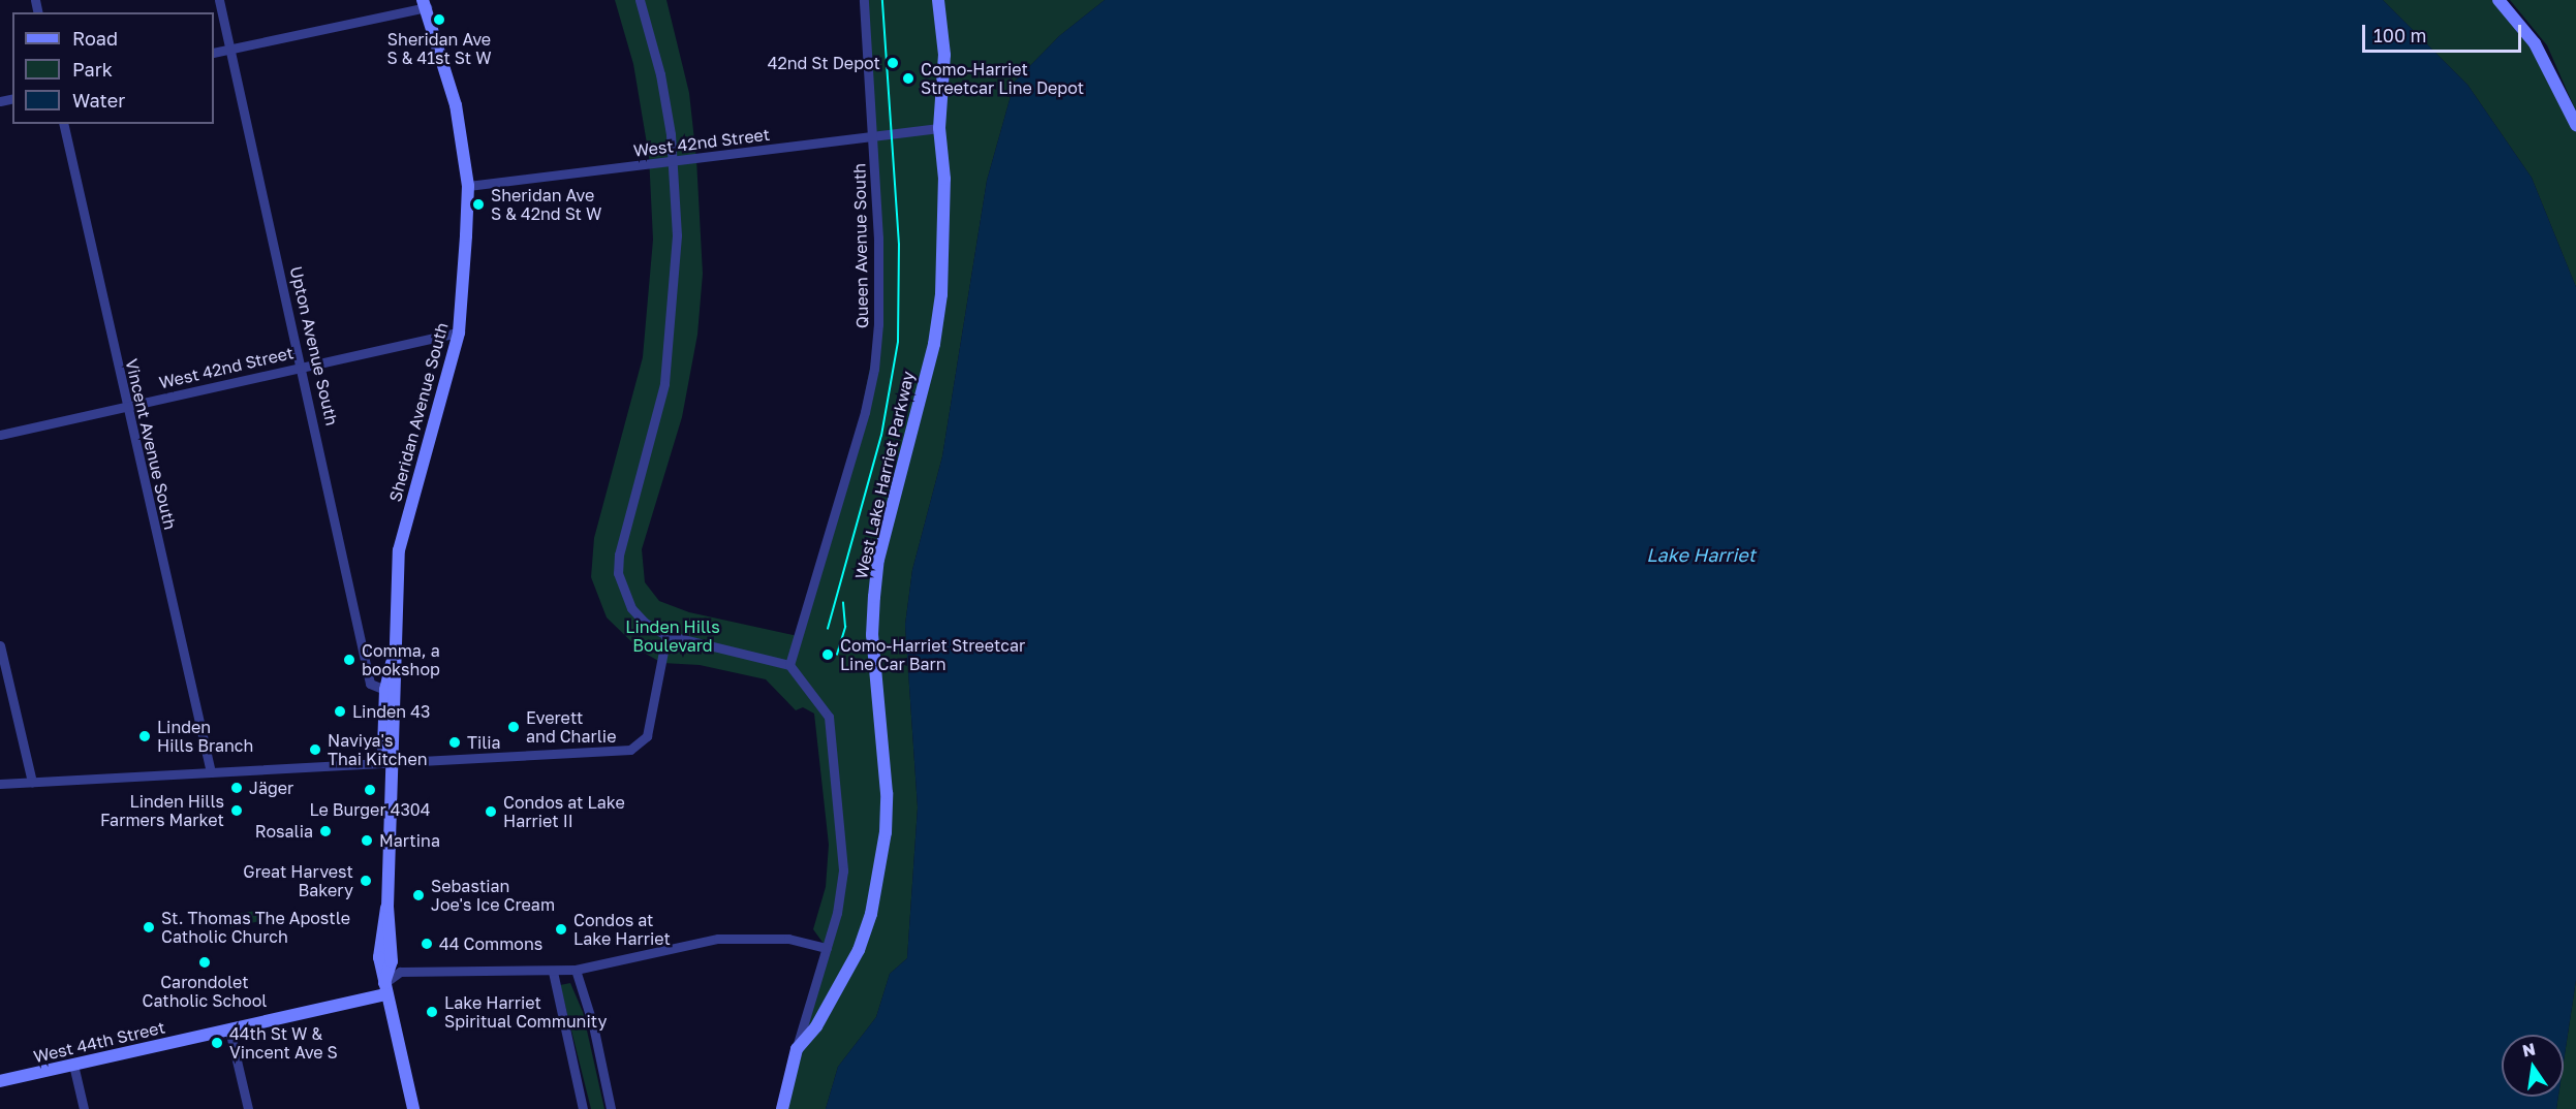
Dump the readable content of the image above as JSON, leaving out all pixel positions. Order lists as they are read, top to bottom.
{
  "streets": {
    "street": [
      "West 42nd Street",
      "Queen Avenue South",
      "Upton Avenue South",
      "Sheridan Avenue South",
      "Vincent Avenue South",
      "West Lake Harriet Parkway",
      "West 44th Street"
    ]
  },
  "crossings": [
    ["West 42nd Street", "Queen Avenue South"],
    ["West 42nd Street", "Upton Avenue South"],
    ["West 42nd Street", "Sheridan Avenue South"],
    ["West 42nd Street", "Vincent Avenue South"],
    ["West 42nd Street", "West Lake Harriet Parkway"],
    ["Queen Avenue South", "West Lake Harriet Parkway"],
    ["Upton Avenue South", "Sheridan Avenue South"],
    ["West Lake Harriet Parkway", "West 44th Street"]
  ],
  "water": ["Lake Harriet"],
  "parks": ["Linden Hills Boulevard"],
  "places": [
    "Sheridan Ave S & 41st St W",
    "42nd St Depot",
    "Como-Harriet Streetcar Line Depot",
    "Sheridan Ave S & 42nd St W",
    "Como-Harriet Streetcar Line Car Barn",
    "Comma, a bookshop",
    "Linden 43",
    "Everett and Charlie",
    "Linden Hills Branch",
    "Tilia",
    "Naviya's Thai Kitchen",
    "Jäger",
    "Le Burger 4304",
    "Linden Hills Farmers Market",
    "Condos at Lake Harriet II",
    "Rosalia",
    "Martina",
    "Great Harvest Bakery",
    "Sebastian Joe's Ice Cream",
    "St. Thomas The Apostle Catholic Church",
    "Condos at Lake Harriet",
    "44 Commons",
    "Carondolet Catholic School",
    "Lake Harriet Spiritual Community",
    "44th St W & Vincent Ave S"
  ],
  "legend": ["Road", "Park", "Water"],
  "scale_bar": "100 m",
  "north": "top"
}
